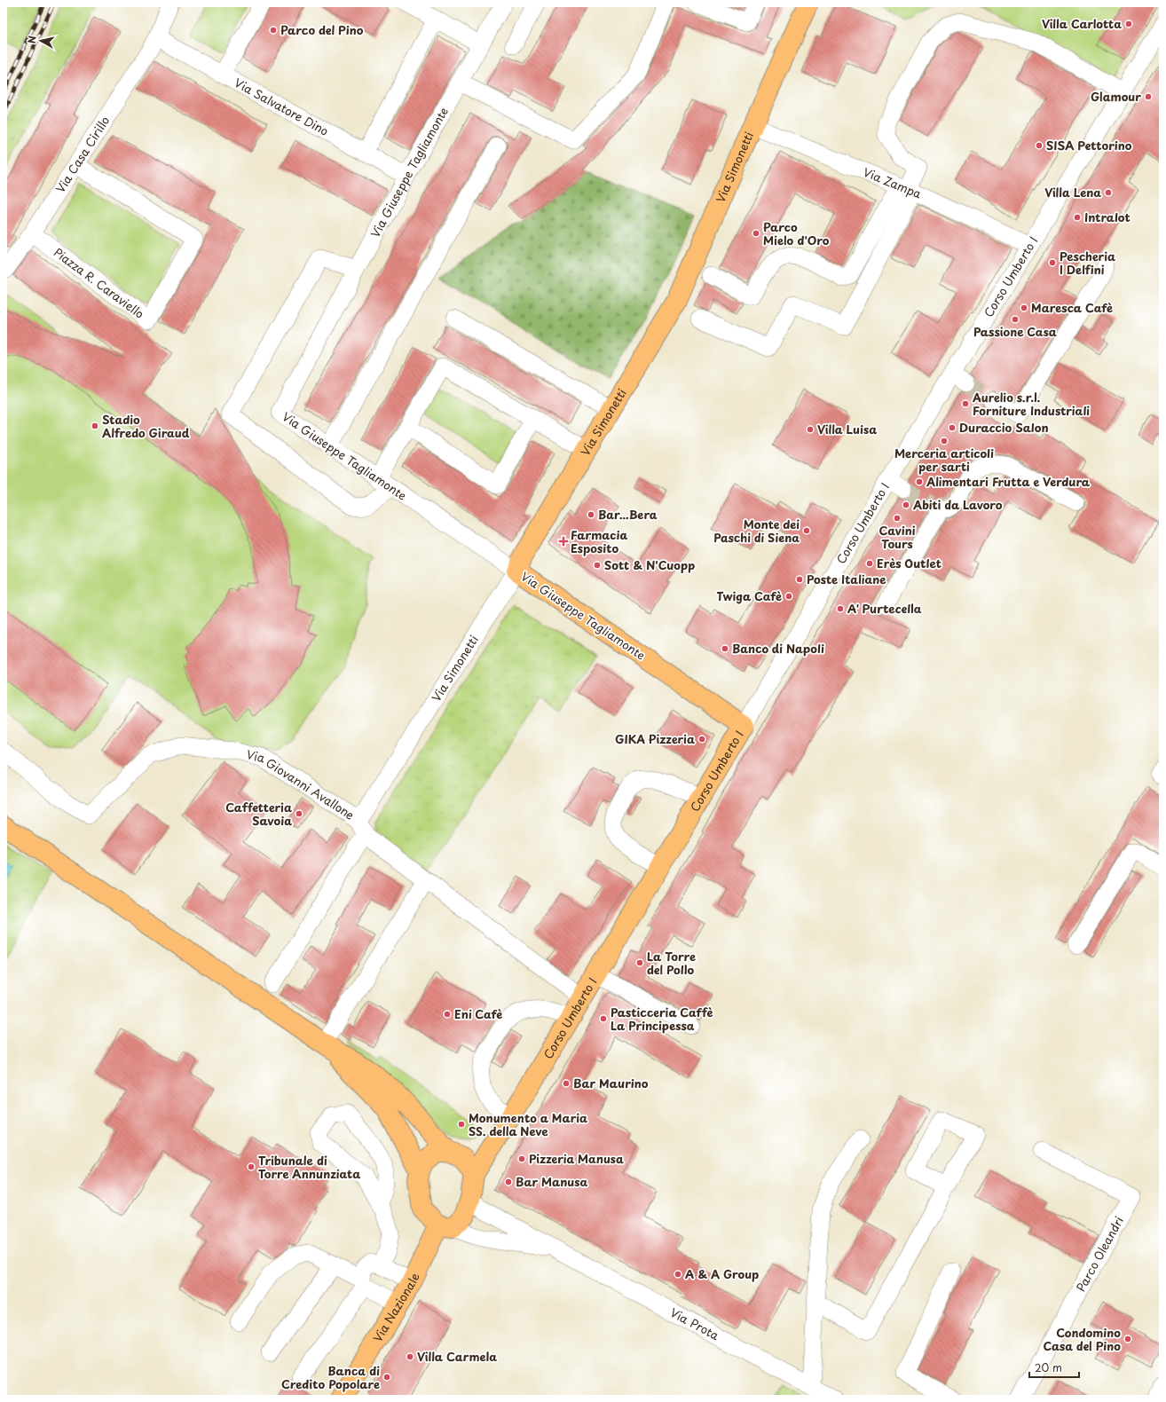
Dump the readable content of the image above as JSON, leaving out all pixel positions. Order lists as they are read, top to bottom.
{
  "streets": {
    "main road": [
      "Via Simonetti",
      "Via Giuseppe Tagliamonte",
      "Corso Umberto I",
      "Via Nazionale"
    ],
    "street": [
      "Via Salvatore Dino",
      "Via Casa Cirillo",
      "Via Zampa",
      "Piazza R. Caraviello",
      "Via Giovanni Avallone",
      "Parco Oleandri",
      "Via Prota"
    ]
  },
  "crossings": [
    ["Via Salvatore Dino", "Via Casa Cirillo"],
    ["Via Salvatore Dino", "Via Giuseppe Tagliamonte"],
    ["Via Casa Cirillo", "Piazza R. Caraviello"],
    ["Via Simonetti", "Via Giuseppe Tagliamonte"],
    ["Via Simonetti", "Via Zampa"],
    ["Via Simonetti", "Via Giovanni Avallone"],
    ["Via Giuseppe Tagliamonte", "Corso Umberto I"],
    ["Via Zampa", "Corso Umberto I"],
    ["Corso Umberto I", "Via Giovanni Avallone"],
    ["Corso Umberto I", "Via Nazionale"],
    ["Corso Umberto I", "Via Prota"],
    ["Via Nazionale", "Via Prota"]
  ],
  "places": {
    "other": [
      "Villa Carlotta",
      "Parco del Pino",
      "Glamour",
      "SISA Pettorino",
      "Villa Lena",
      "Intralot",
      "Parco Mielo d'Oro",
      "Pescheria I Delfini",
      "Maresca Cafè",
      "Passione Casa",
      "Aurelio s.r.l. Forniture Industriali",
      "Stadio Alfredo Giraud",
      "Duraccio Salon",
      "Villa Luisa",
      "Merceria articoli per sarti",
      "Alimentari Frutta e Verdura",
      "Abiti da Lavoro",
      "Bar...Bera",
      "Cavini Tours",
      "Monte dei Paschi di Siena",
      "Erès Outlet",
      "Sott & N'Cuopp",
      "Poste Italiane",
      "Twiga Cafè",
      "A' Purtecella",
      "Banco di Napoli",
      "GIKA Pizzeria",
      "Caffetteria Savoia",
      "La Torre del Pollo",
      "Eni Cafè",
      "Pasticceria Caffè La Principessa",
      "Bar Maurino",
      "Monumento a Maria SS. della Neve",
      "Pizzeria Manusa",
      "Tribunale di Torre Annunziata",
      "Bar Manusa",
      "A & A Group",
      "Condomino Casa del Pino",
      "Villa Carmela",
      "Banca di Credito Popolare"
    ],
    "health": ["Farmacia Esposito"]
  },
  "scale_bar": "20 m",
  "north": "left"
}
